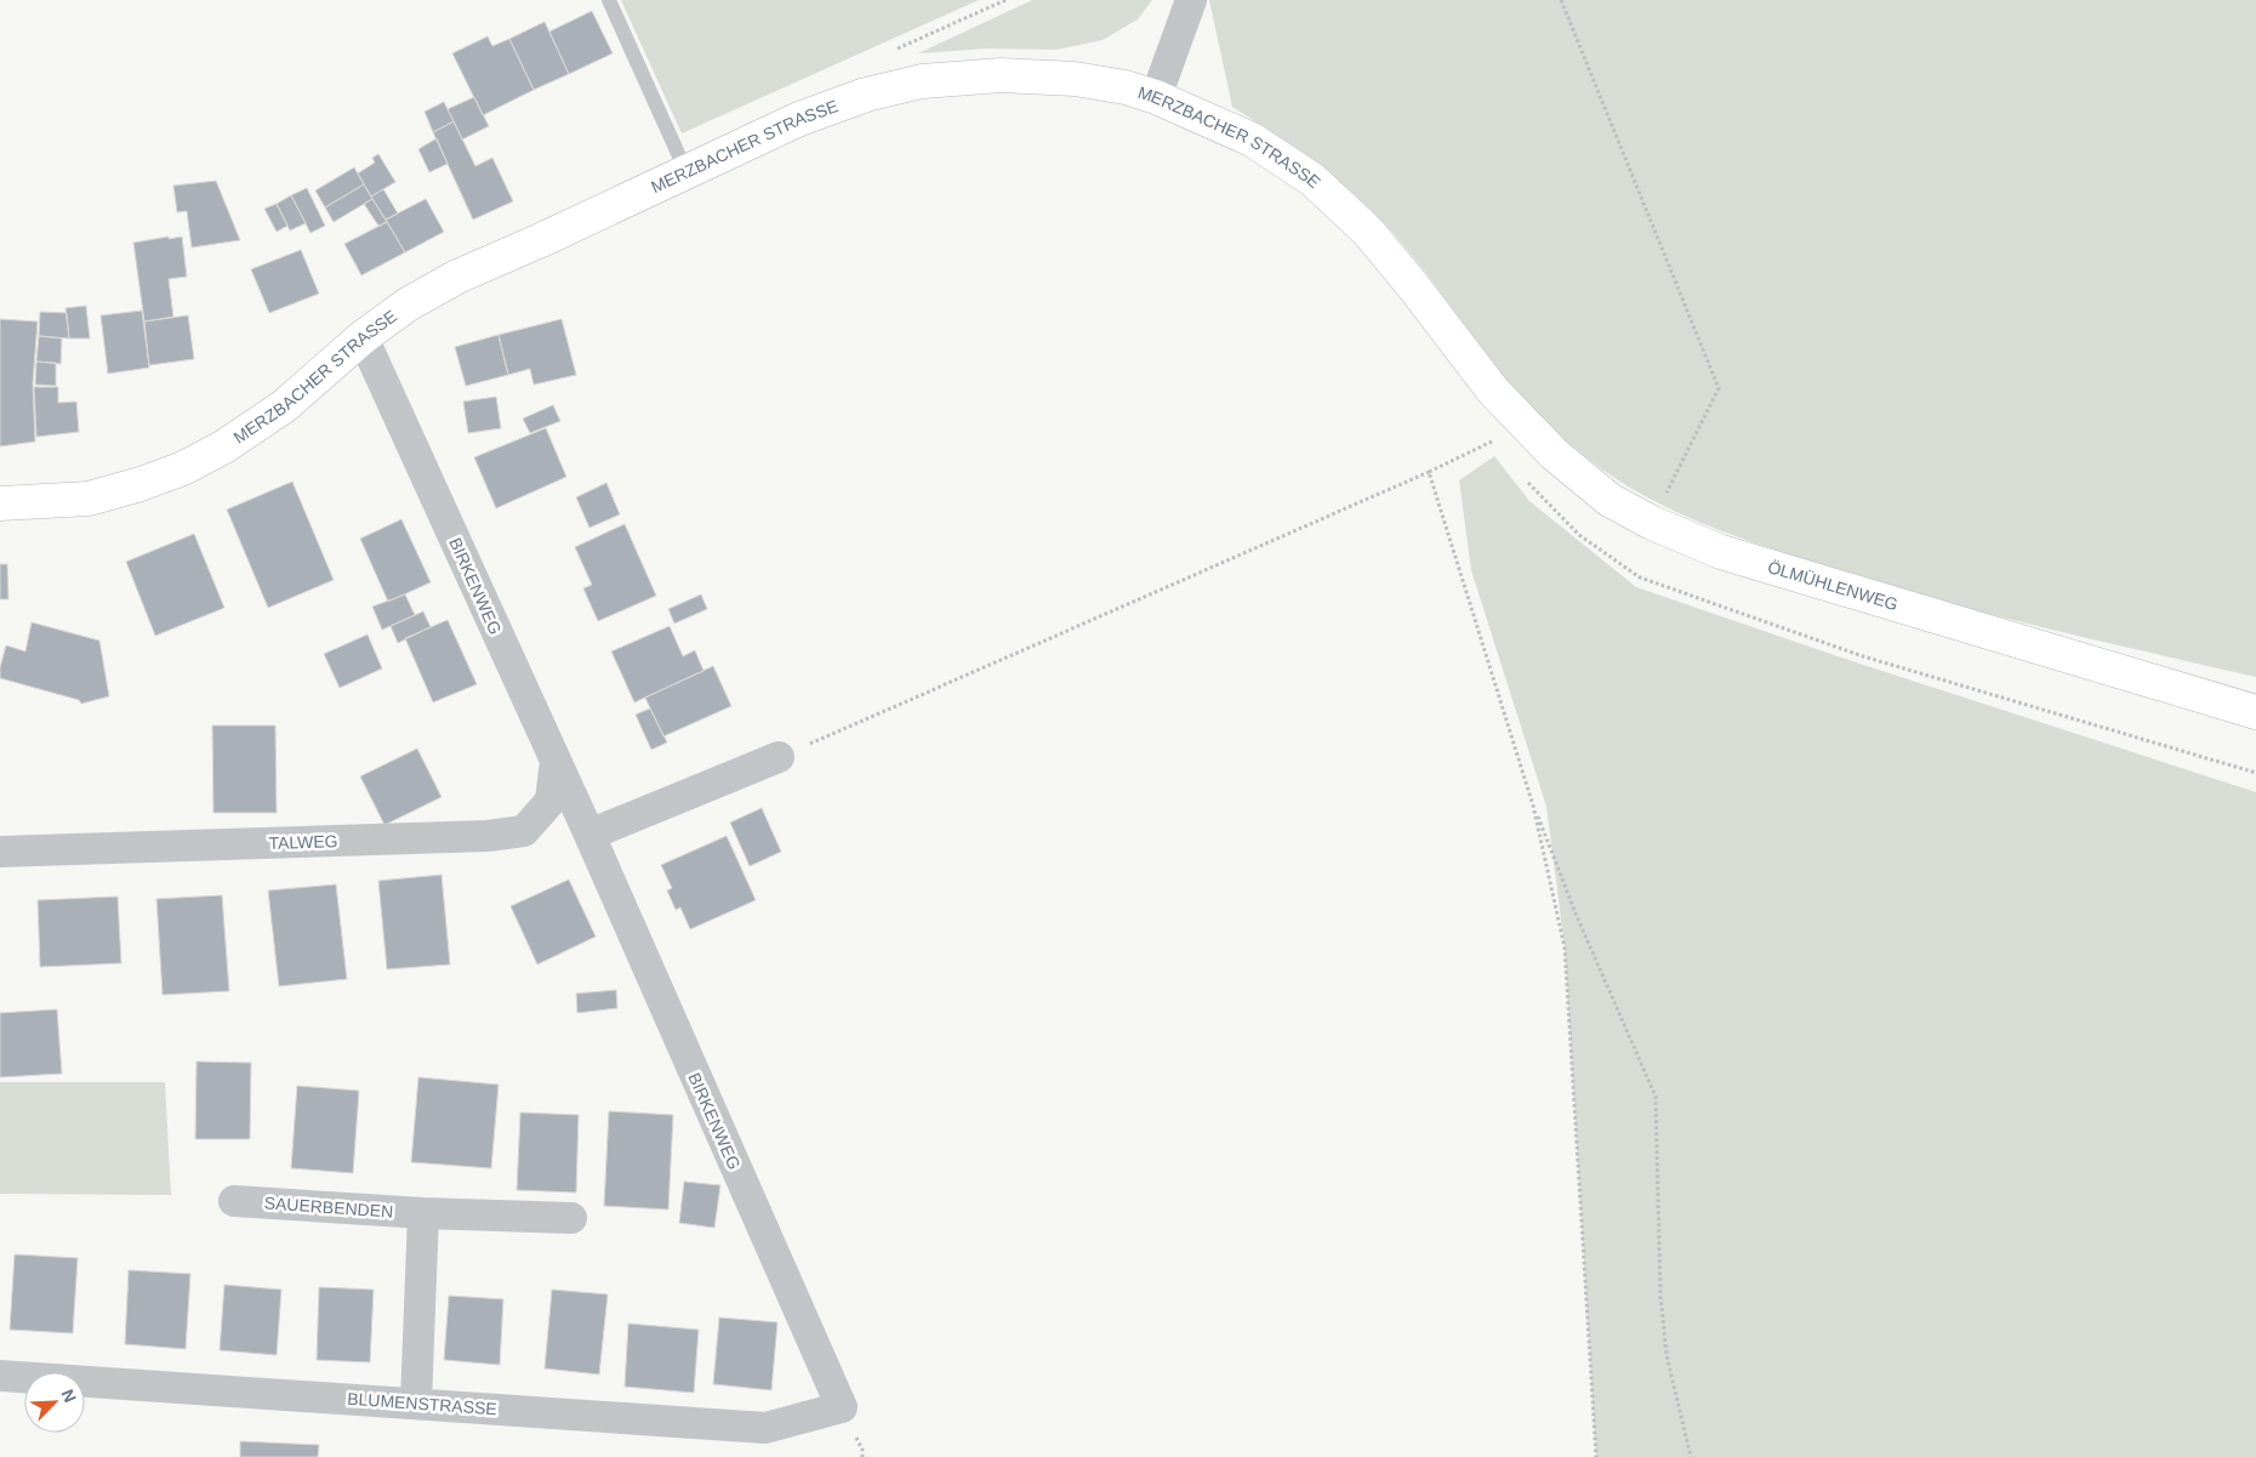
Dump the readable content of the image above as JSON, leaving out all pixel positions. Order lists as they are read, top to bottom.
{
  "streets": {
    "main road": ["MERZBACHER STRASSE", "ÖLMÜHLENWEG"],
    "street": [
      "BIRKENWEG",
      "TALWEG",
      "SAUERBENDEN",
      "BLUMENSTRASSE"
    ]
  },
  "crossings": [
    ["MERZBACHER STRASSE", "BIRKENWEG"],
    ["MERZBACHER STRASSE", "ÖLMÜHLENWEG"],
    ["BIRKENWEG", "TALWEG"],
    ["BIRKENWEG", "BLUMENSTRASSE"]
  ],
  "north": "top right"
}
